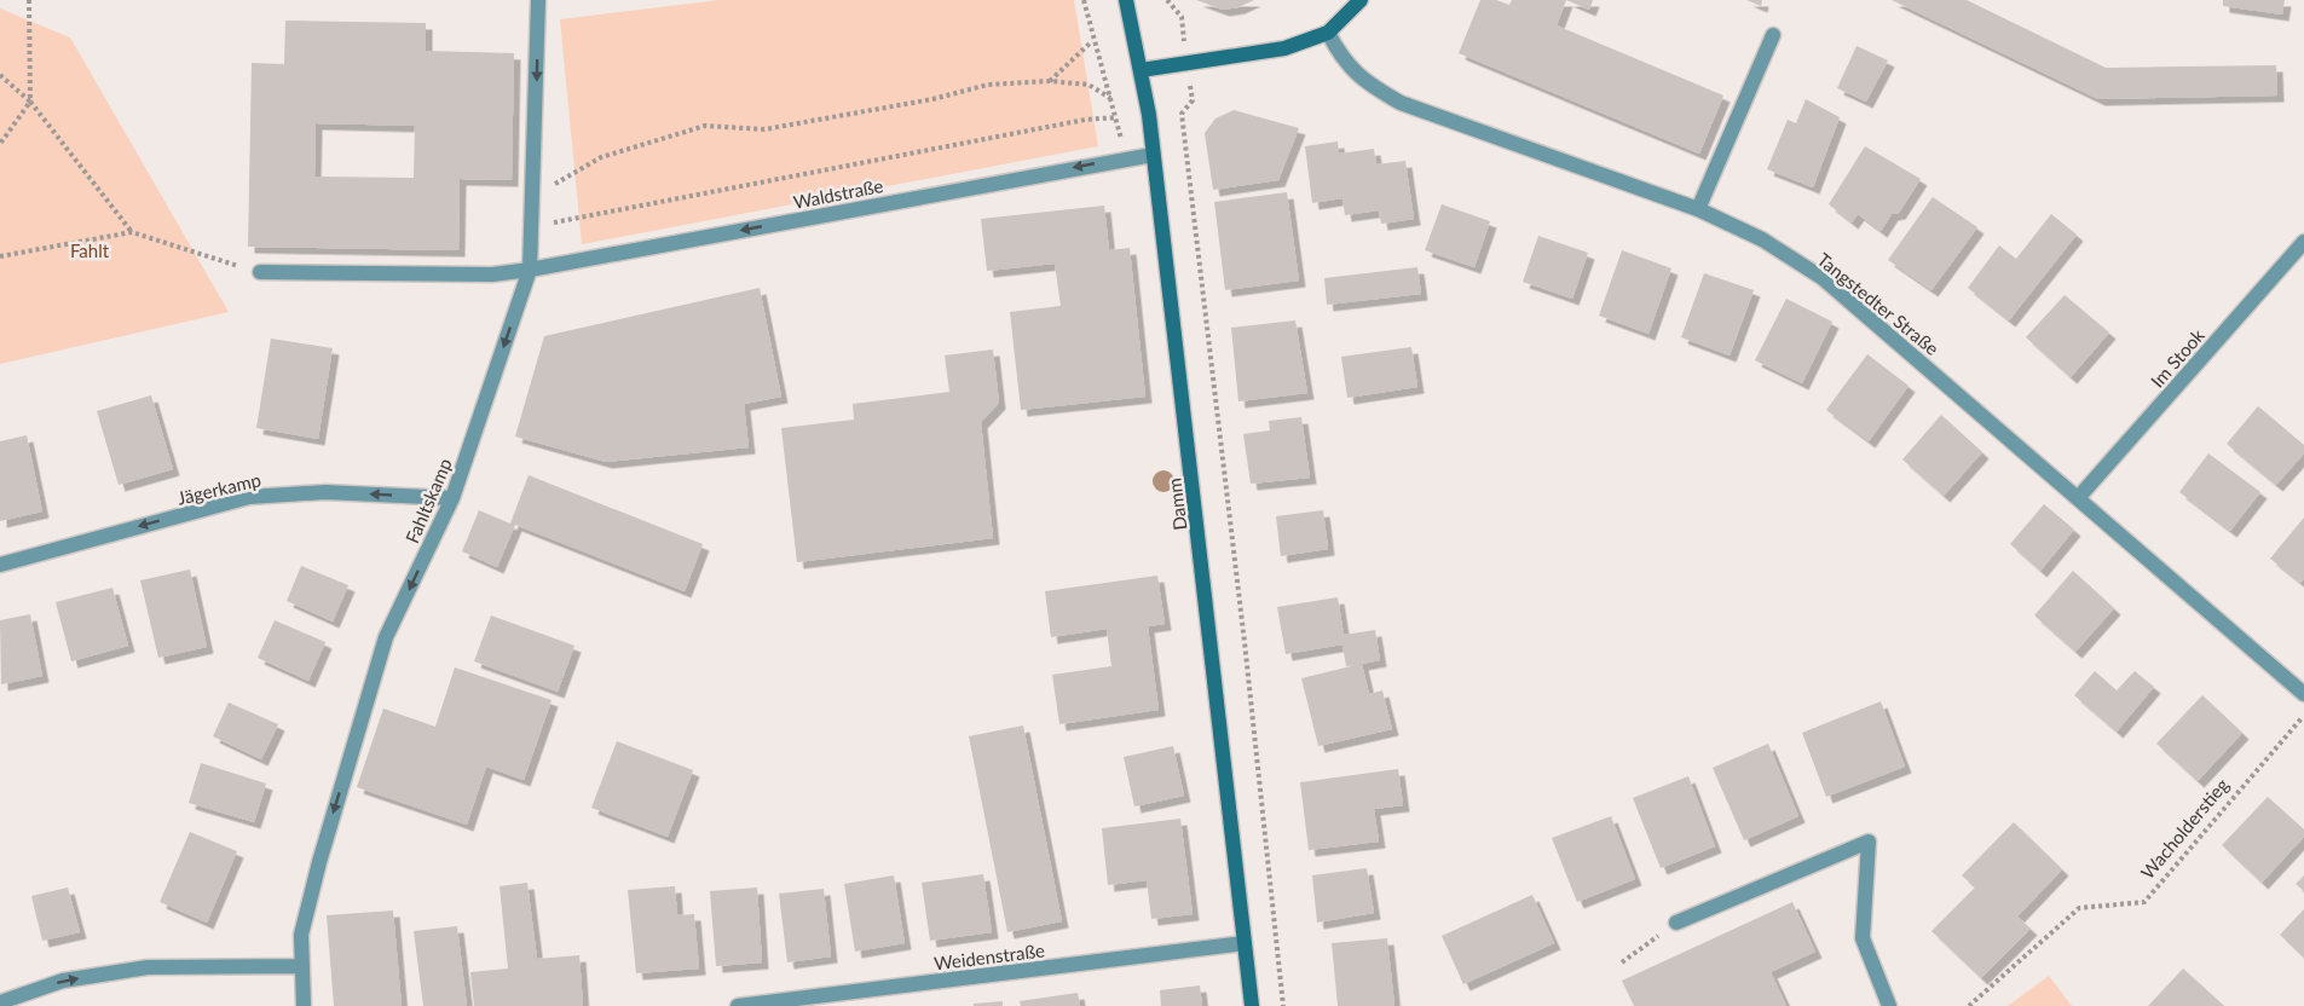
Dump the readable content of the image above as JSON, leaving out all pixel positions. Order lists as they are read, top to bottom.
{
  "streets": {
    "main road": ["Damm"],
    "street": [
      "Waldstraße",
      "Tangstedter Straße",
      "Im Stook",
      "Jägerkamp",
      "Fahltskamp",
      "Weidenstraße"
    ],
    "path": ["Wacholderstieg"]
  },
  "crossings": [
    ["Waldstraße", "Fahltskamp"],
    ["Waldstraße", "Damm"],
    ["Tangstedter Straße", "Im Stook"],
    ["Jägerkamp", "Fahltskamp"],
    ["Damm", "Weidenstraße"]
  ],
  "one_way": ["Waldstraße", "Jägerkamp", "Fahltskamp"],
  "parks": ["Fahlt"]
}
